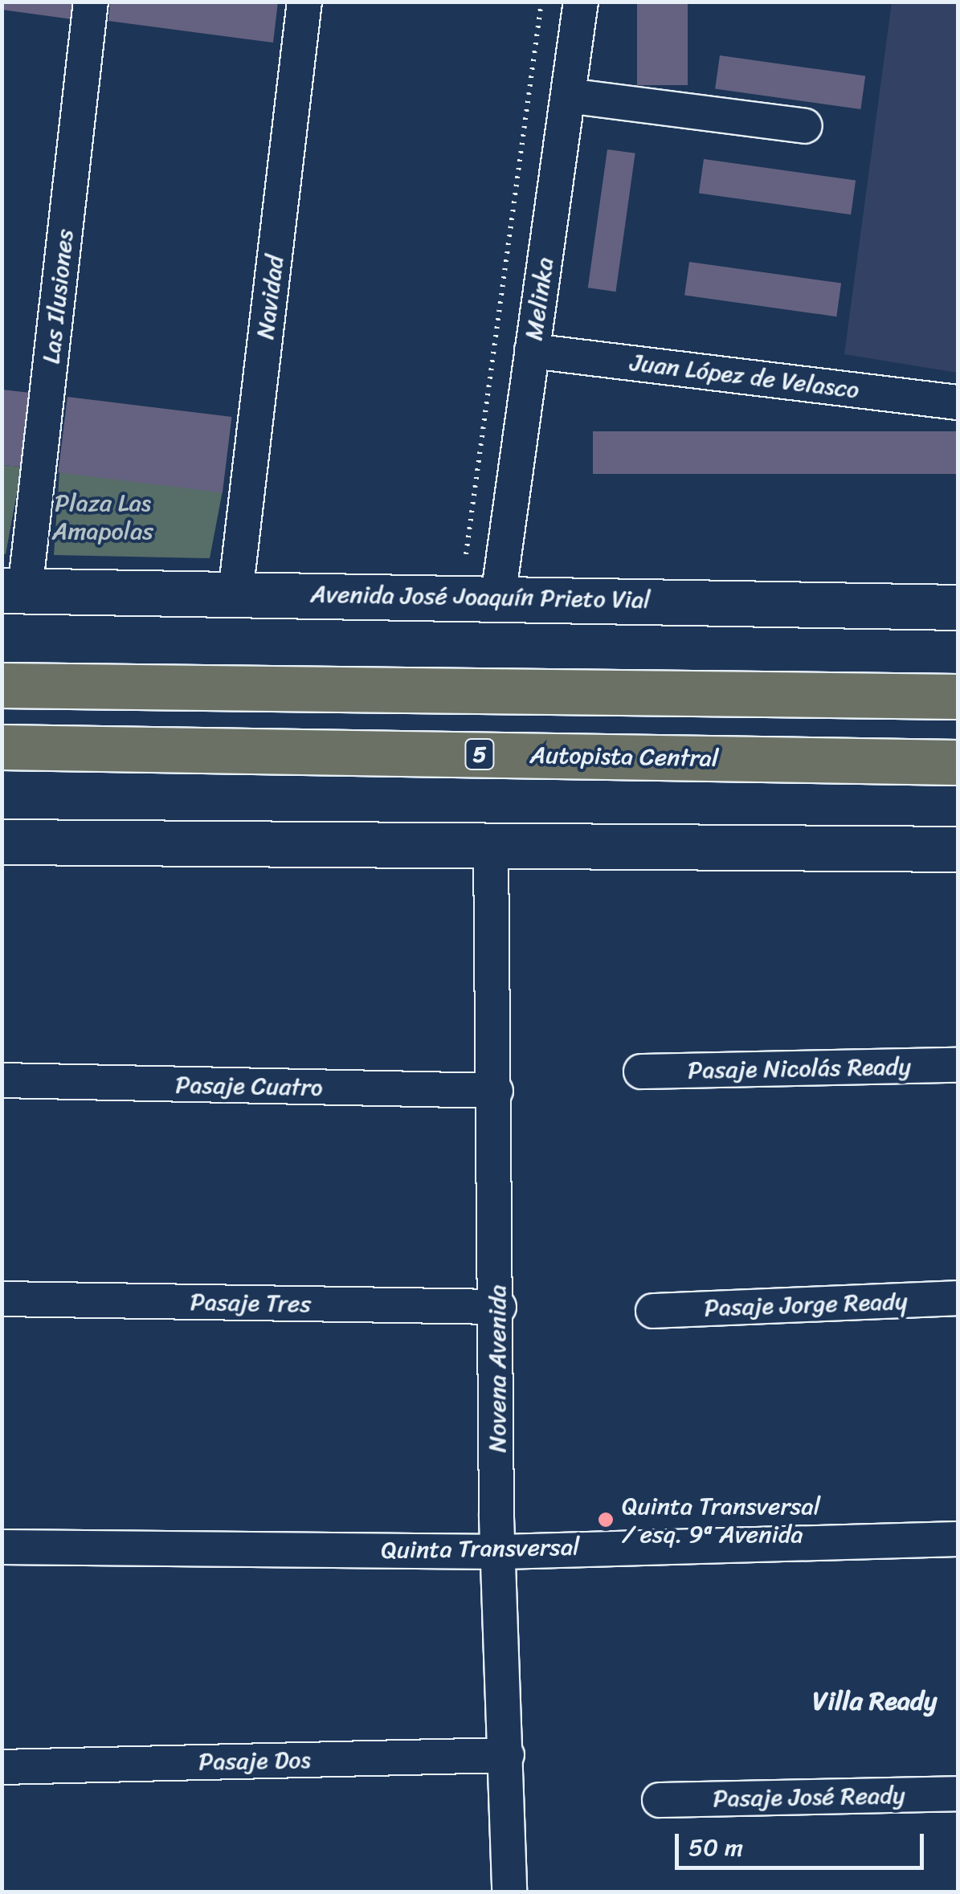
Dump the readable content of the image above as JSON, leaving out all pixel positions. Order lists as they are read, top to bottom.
{
  "streets": {
    "highway": ["5", "Autopista Central"],
    "main road": ["Avenida José Joaquín Prieto Vial"],
    "street": [
      "Las Ilusiones",
      "Navidad",
      "Melinka",
      "Juan López de Velasco",
      "Pasaje Nicolás Ready",
      "Pasaje Cuatro",
      "Pasaje Tres",
      "Pasaje Jorge Ready",
      "Novena Avenida",
      "Quinta Transversal",
      "Pasaje Dos",
      "Pasaje José Ready"
    ]
  },
  "crossings": [
    ["Las Ilusiones", "Avenida José Joaquín Prieto Vial"],
    ["Navidad", "Avenida José Joaquín Prieto Vial"],
    ["Melinka", "Juan López de Velasco"],
    ["Melinka", "Avenida José Joaquín Prieto Vial"],
    ["Pasaje Cuatro", "Novena Avenida"],
    ["Pasaje Tres", "Novena Avenida"],
    ["Novena Avenida", "Quinta Transversal"],
    ["Novena Avenida", "Pasaje Dos"]
  ],
  "districts": ["Villa Ready"],
  "parks": ["Plaza Las Amapolas"],
  "places": ["Quinta Transversal / esq. 9ª Avenida"],
  "scale_bar": "50 m"
}
